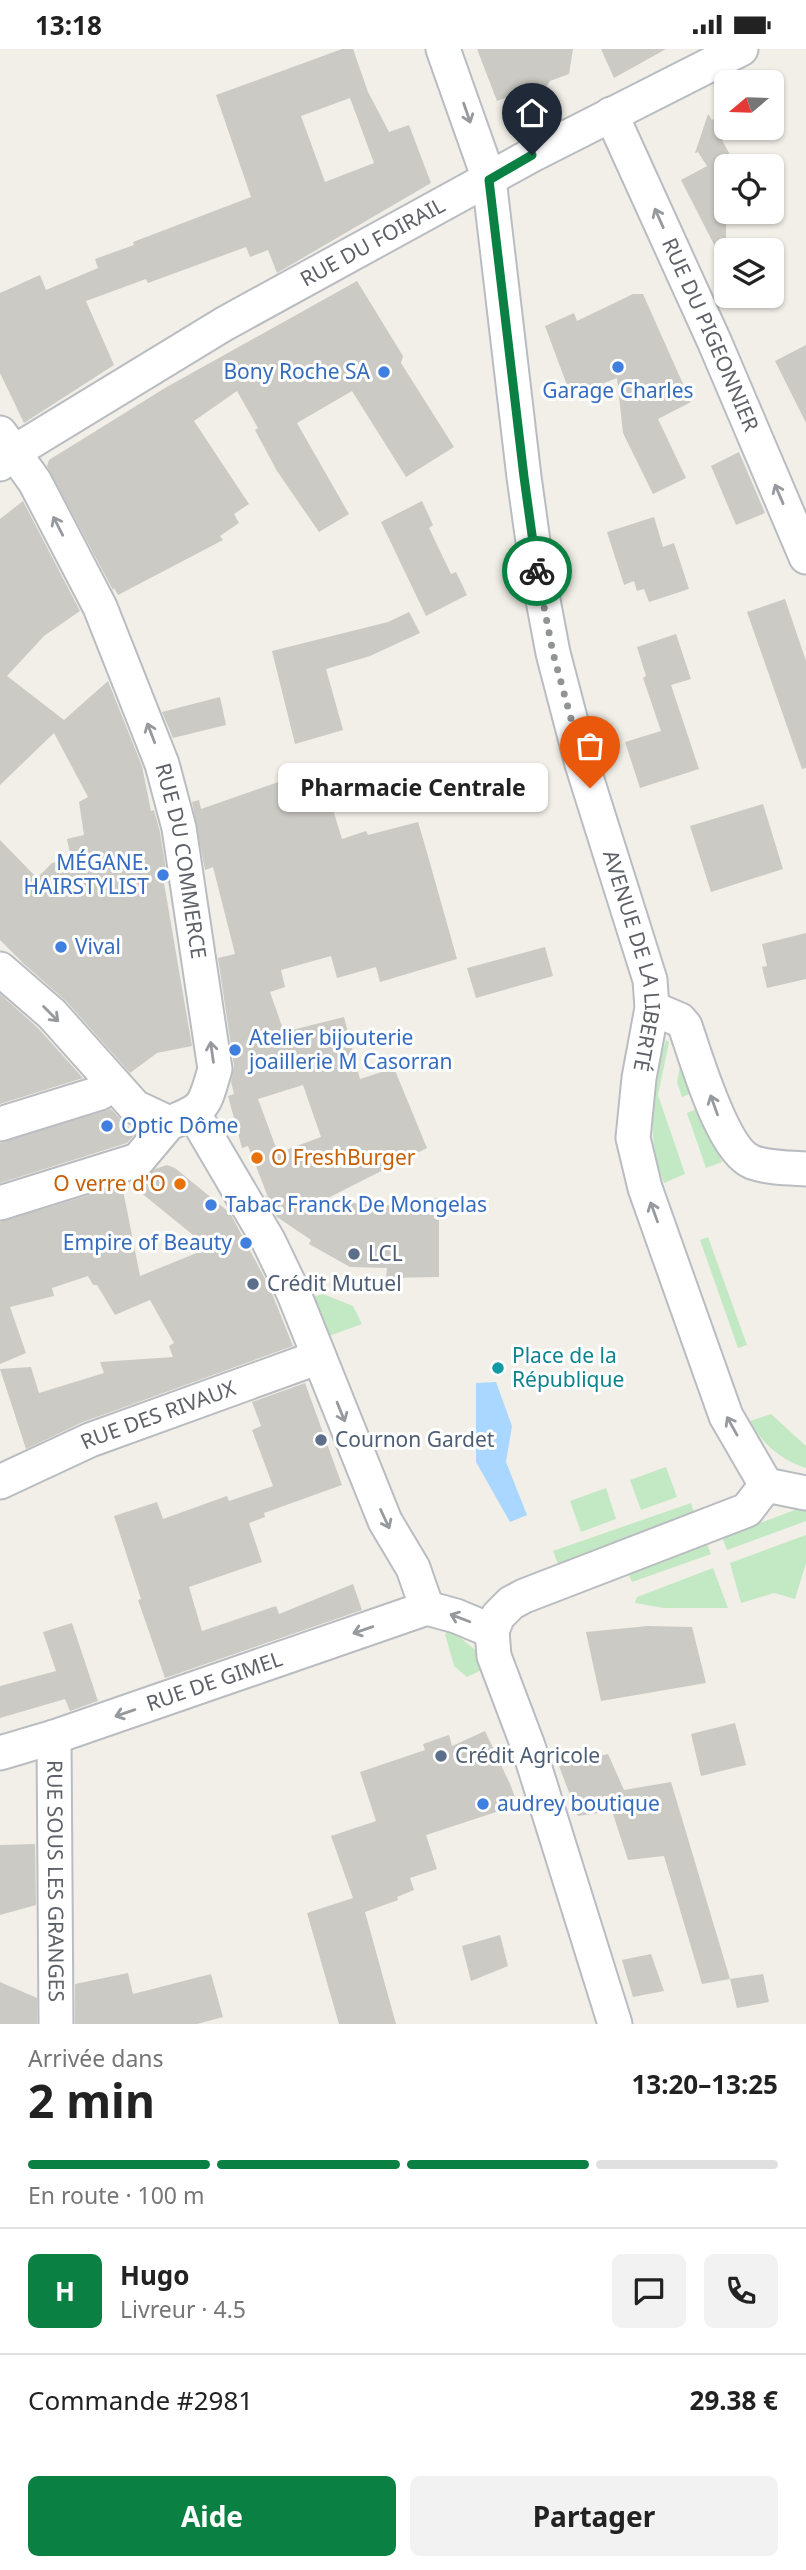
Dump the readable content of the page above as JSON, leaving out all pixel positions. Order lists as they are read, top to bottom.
{
  "streets": {
    "street": [
      "RUE DU FOIRAIL",
      "RUE DU PIGEONNIER",
      "RUE DU COMMERCE",
      "AVENUE DE LA LIBERTÉ",
      "RUE DES RIVAUX",
      "RUE DE GIMEL",
      "RUE SOUS LES GRANGES"
    ]
  },
  "crossings": [
    ["RUE DU FOIRAIL", "RUE DU PIGEONNIER"],
    ["RUE DU FOIRAIL", "RUE DU COMMERCE"],
    ["RUE DU FOIRAIL", "AVENUE DE LA LIBERTÉ"],
    ["RUE DE GIMEL", "RUE SOUS LES GRANGES"]
  ],
  "one_way": ["RUE DU PIGEONNIER", "RUE DU COMMERCE", "RUE DE GIMEL"],
  "places": [
    "Garage Charles",
    "Bony Roche SA",
    "Pharmacie Centrale",
    "MÉGANE. HAIRSTYLIST",
    "Vival",
    "Atelier bijouterie joaillerie M Casorran",
    "Optic Dôme",
    "O FreshBurger",
    "O verre d'O",
    "Tabac Franck De Mongelas",
    "Empire of Beauty",
    "LCL",
    "Crédit Mutuel",
    "Place de la République",
    "Cournon Gardet",
    "Crédit Agricole",
    "audrey boutique"
  ],
  "north": "left",
  "page": {
    "status": "13:18",
    "bubble": "Pharmacie Centrale",
    "heading": ["2 min", "Arrivée dans", "13:20–13:25"],
    "panel": [
      "Hugo",
      "Livreur · 4.5",
      "Commande #2981",
      "29.38 €"
    ],
    "bar": "En route · 100 m",
    "round": "H",
    "buttons": ["Aide", "Partager"]
  }
}
